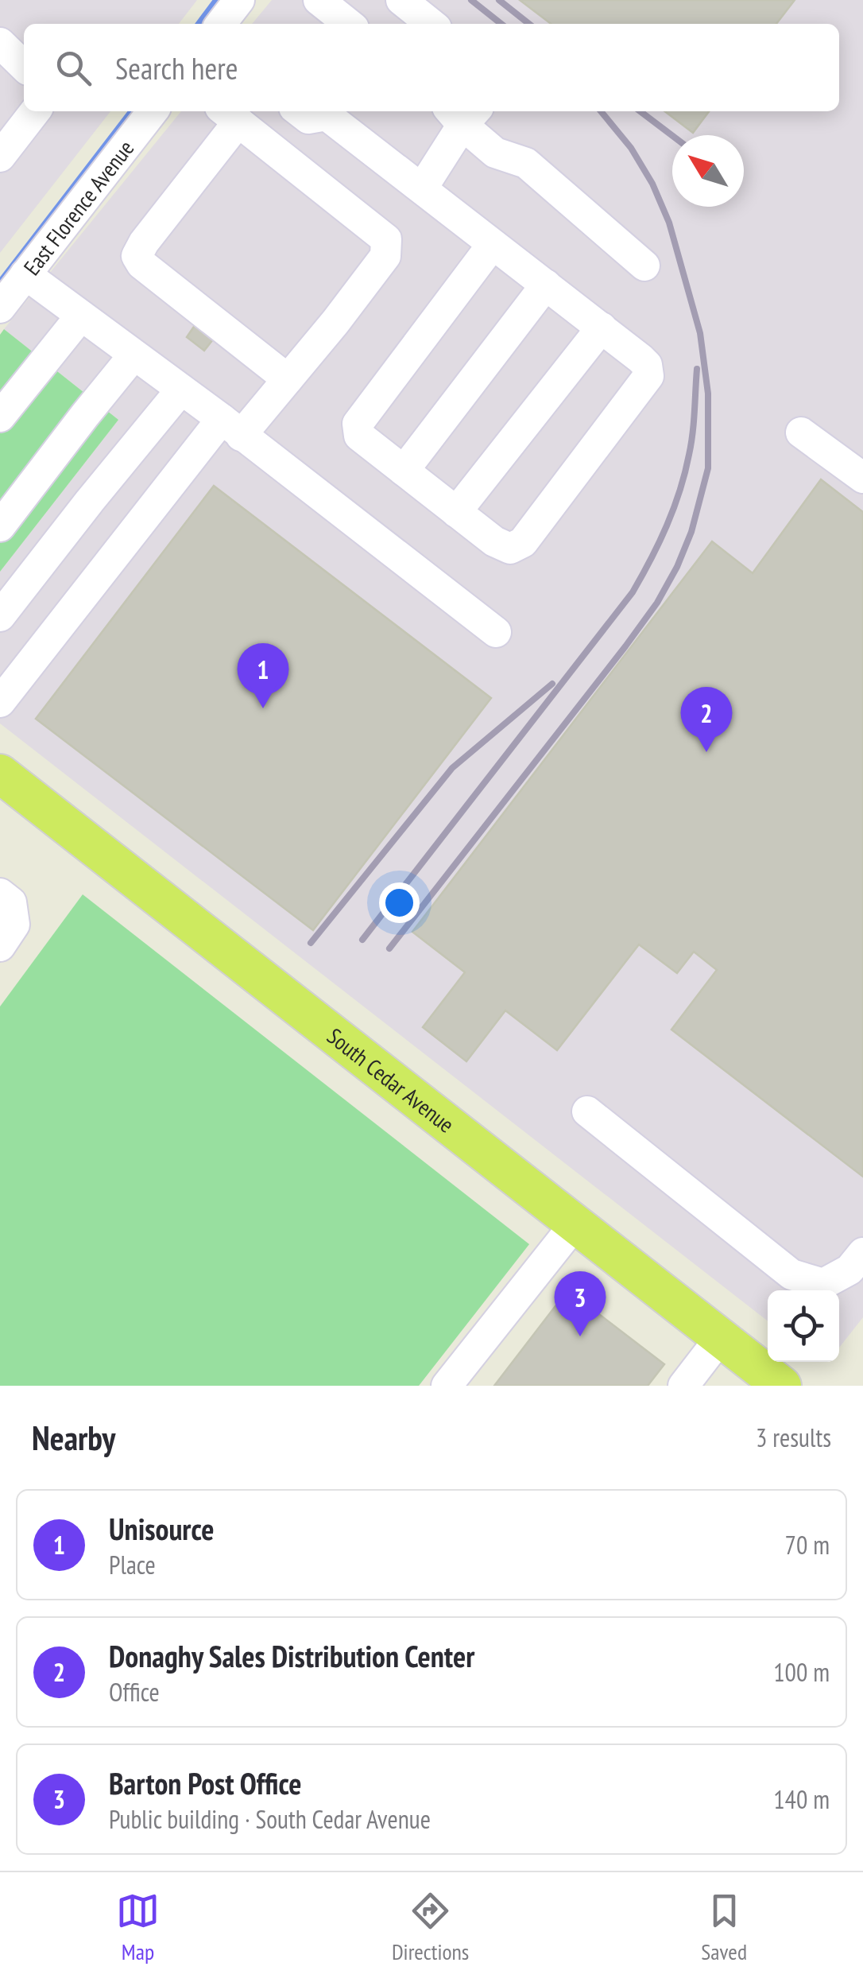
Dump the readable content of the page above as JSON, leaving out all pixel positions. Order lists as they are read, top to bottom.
{
  "streets": {
    "main road": ["South Cedar Avenue"],
    "street": ["East Florence Avenue"]
  },
  "north": "top left",
  "page": {
    "search": "Search here",
    "pins": ["1", "2", "3"],
    "heading": ["Nearby", "3 results"],
    "list": [
      {
        "mark": "1",
        "name": "Unisource",
        "note": "Place",
        "value": "70 m"
      },
      {
        "mark": "2",
        "name": "Donaghy Sales Distribution Center",
        "note": "Office",
        "value": "100 m"
      },
      {
        "mark": "3",
        "name": "Barton Post Office",
        "note": "Public building · South Cedar Avenue",
        "value": "140 m"
      }
    ],
    "nav": ["Map", "Directions", "Saved"]
  }
}
